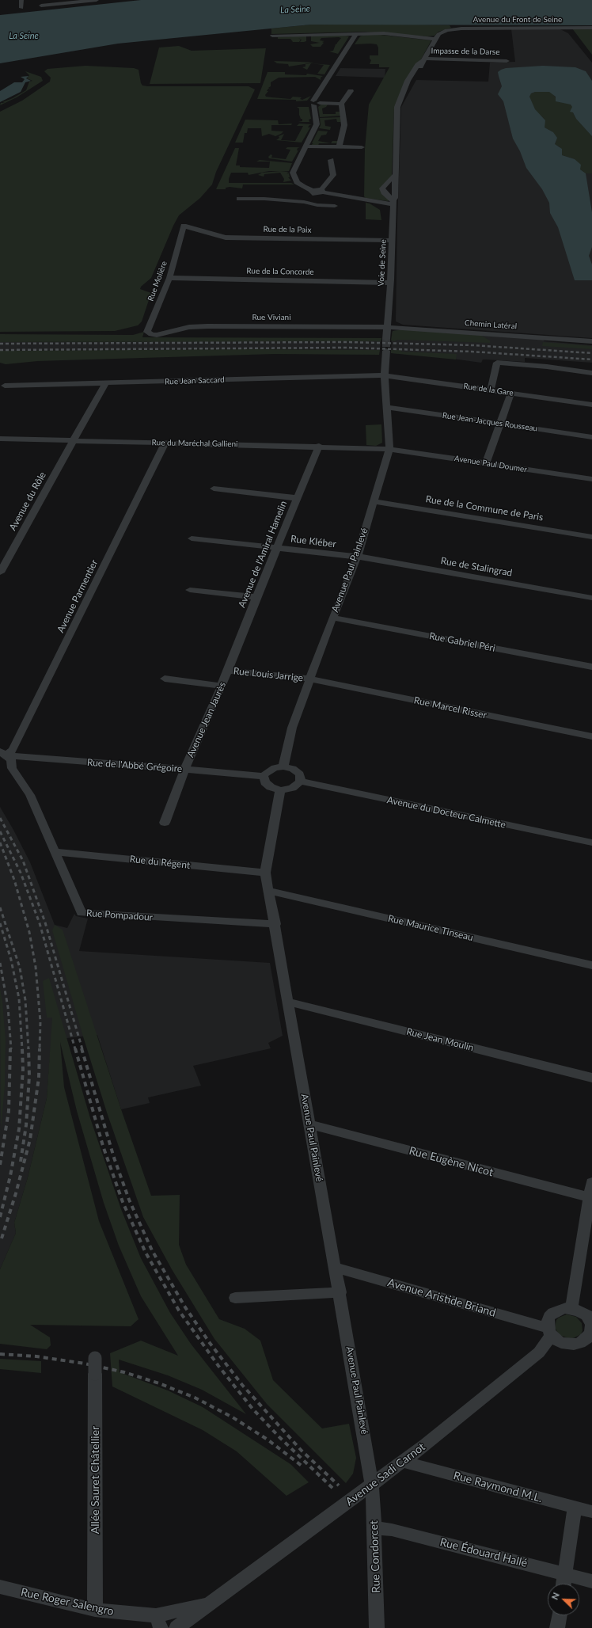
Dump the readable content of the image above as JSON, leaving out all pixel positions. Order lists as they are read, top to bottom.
{
  "streets": {
    "street": [
      "Avenue du Front de Seine",
      "Impasse de la Darse",
      "Rue de la Paix",
      "Voie de Seine",
      "Rue de la Concorde",
      "Rue Molière",
      "Rue Viviani",
      "Chemin Latéral",
      "Rue Jean Saccard",
      "Rue de la Gare",
      "Rue Jean-Jacques Rousseau",
      "Rue du Maréchal Gallieni",
      "Avenue Paul Doumer",
      "Avenue du Rôle",
      "Rue de la Commune de Paris",
      "Rue Kléber",
      "Avenue de l'Amiral Hamelin",
      "Rue de Stalingrad",
      "Avenue Paul Painlevé",
      "Avenue Parmentier",
      "Rue Gabriel Péri",
      "Rue Louis Jarrige",
      "Rue Marcel Risser",
      "Avenue Jean Jaurès",
      "Rue de l'Abbé Grégoire",
      "Avenue du Docteur Calmette",
      "Rue du Régent",
      "Rue Pompadour",
      "Rue Maurice Tinseau",
      "Rue Jean Moulin",
      "Rue Eugène Nicot",
      "Avenue Aristide Briand",
      "Avenue Sadi Carnot",
      "Allée Sauret Châtellier",
      "Rue Raymond M.L.",
      "Rue Édouard Hallé",
      "Rue Condorcet",
      "Rue Roger Salengro"
    ]
  },
  "crossings": [
    ["Avenue du Front de Seine", "Voie de Seine"],
    ["Impasse de la Darse", "Voie de Seine"],
    ["Rue de la Paix", "Voie de Seine"],
    ["Rue de la Paix", "Rue Molière"],
    ["Voie de Seine", "Rue de la Concorde"],
    ["Voie de Seine", "Rue Viviani"],
    ["Voie de Seine", "Chemin Latéral"],
    ["Rue de la Concorde", "Rue Molière"],
    ["Rue Molière", "Rue Viviani"],
    ["Rue Viviani", "Chemin Latéral"],
    ["Rue Jean Saccard", "Rue de la Gare"],
    ["Rue Jean Saccard", "Avenue du Rôle"],
    ["Rue Jean Saccard", "Avenue Paul Painlevé"],
    ["Rue de la Gare", "Avenue Paul Painlevé"],
    ["Rue Jean-Jacques Rousseau", "Avenue Paul Painlevé"],
    ["Rue du Maréchal Gallieni", "Avenue Paul Doumer"],
    ["Rue du Maréchal Gallieni", "Avenue du Rôle"],
    ["Rue du Maréchal Gallieni", "Avenue de l'Amiral Hamelin"],
    ["Rue du Maréchal Gallieni", "Avenue Paul Painlevé"],
    ["Rue du Maréchal Gallieni", "Avenue Parmentier"],
    ["Avenue Paul Doumer", "Avenue Paul Painlevé"],
    ["Rue de la Commune de Paris", "Avenue Paul Painlevé"],
    ["Rue Kléber", "Avenue de l'Amiral Hamelin"],
    ["Rue Kléber", "Rue de Stalingrad"],
    ["Rue Kléber", "Avenue Paul Painlevé"],
    ["Avenue de l'Amiral Hamelin", "Rue Louis Jarrige"],
    ["Avenue de l'Amiral Hamelin", "Avenue Jean Jaurès"],
    ["Rue de Stalingrad", "Avenue Paul Painlevé"],
    ["Avenue Paul Painlevé", "Rue Gabriel Péri"],
    ["Avenue Paul Painlevé", "Rue Louis Jarrige"],
    ["Avenue Paul Painlevé", "Rue Marcel Risser"],
    ["Avenue Paul Painlevé", "Rue de l'Abbé Grégoire"],
    ["Avenue Paul Painlevé", "Avenue du Docteur Calmette"],
    ["Avenue Paul Painlevé", "Rue du Régent"],
    ["Avenue Paul Painlevé", "Rue Pompadour"],
    ["Avenue Paul Painlevé", "Rue Maurice Tinseau"],
    ["Avenue Paul Painlevé", "Rue Jean Moulin"],
    ["Avenue Paul Painlevé", "Rue Eugène Nicot"],
    ["Avenue Paul Painlevé", "Avenue Aristide Briand"],
    ["Avenue Paul Painlevé", "Avenue Sadi Carnot"],
    ["Avenue Paul Painlevé", "Rue Condorcet"],
    ["Avenue Parmentier", "Rue de l'Abbé Grégoire"],
    ["Avenue Parmentier", "Rue Pompadour"],
    ["Rue Louis Jarrige", "Rue Marcel Risser"],
    ["Rue Louis Jarrige", "Avenue Jean Jaurès"],
    ["Avenue Jean Jaurès", "Rue de l'Abbé Grégoire"],
    ["Rue de l'Abbé Grégoire", "Avenue du Docteur Calmette"],
    ["Rue de l'Abbé Grégoire", "Rue Pompadour"],
    ["Rue du Régent", "Rue Pompadour"],
    ["Avenue Aristide Briand", "Avenue Sadi Carnot"],
    ["Avenue Sadi Carnot", "Rue Raymond M.L."],
    ["Avenue Sadi Carnot", "Rue Condorcet"],
    ["Avenue Sadi Carnot", "Rue Roger Salengro"],
    ["Allée Sauret Châtellier", "Rue Roger Salengro"],
    ["Rue Édouard Hallé", "Rue Condorcet"]
  ],
  "water": ["La Seine"],
  "north": "top left"
}
